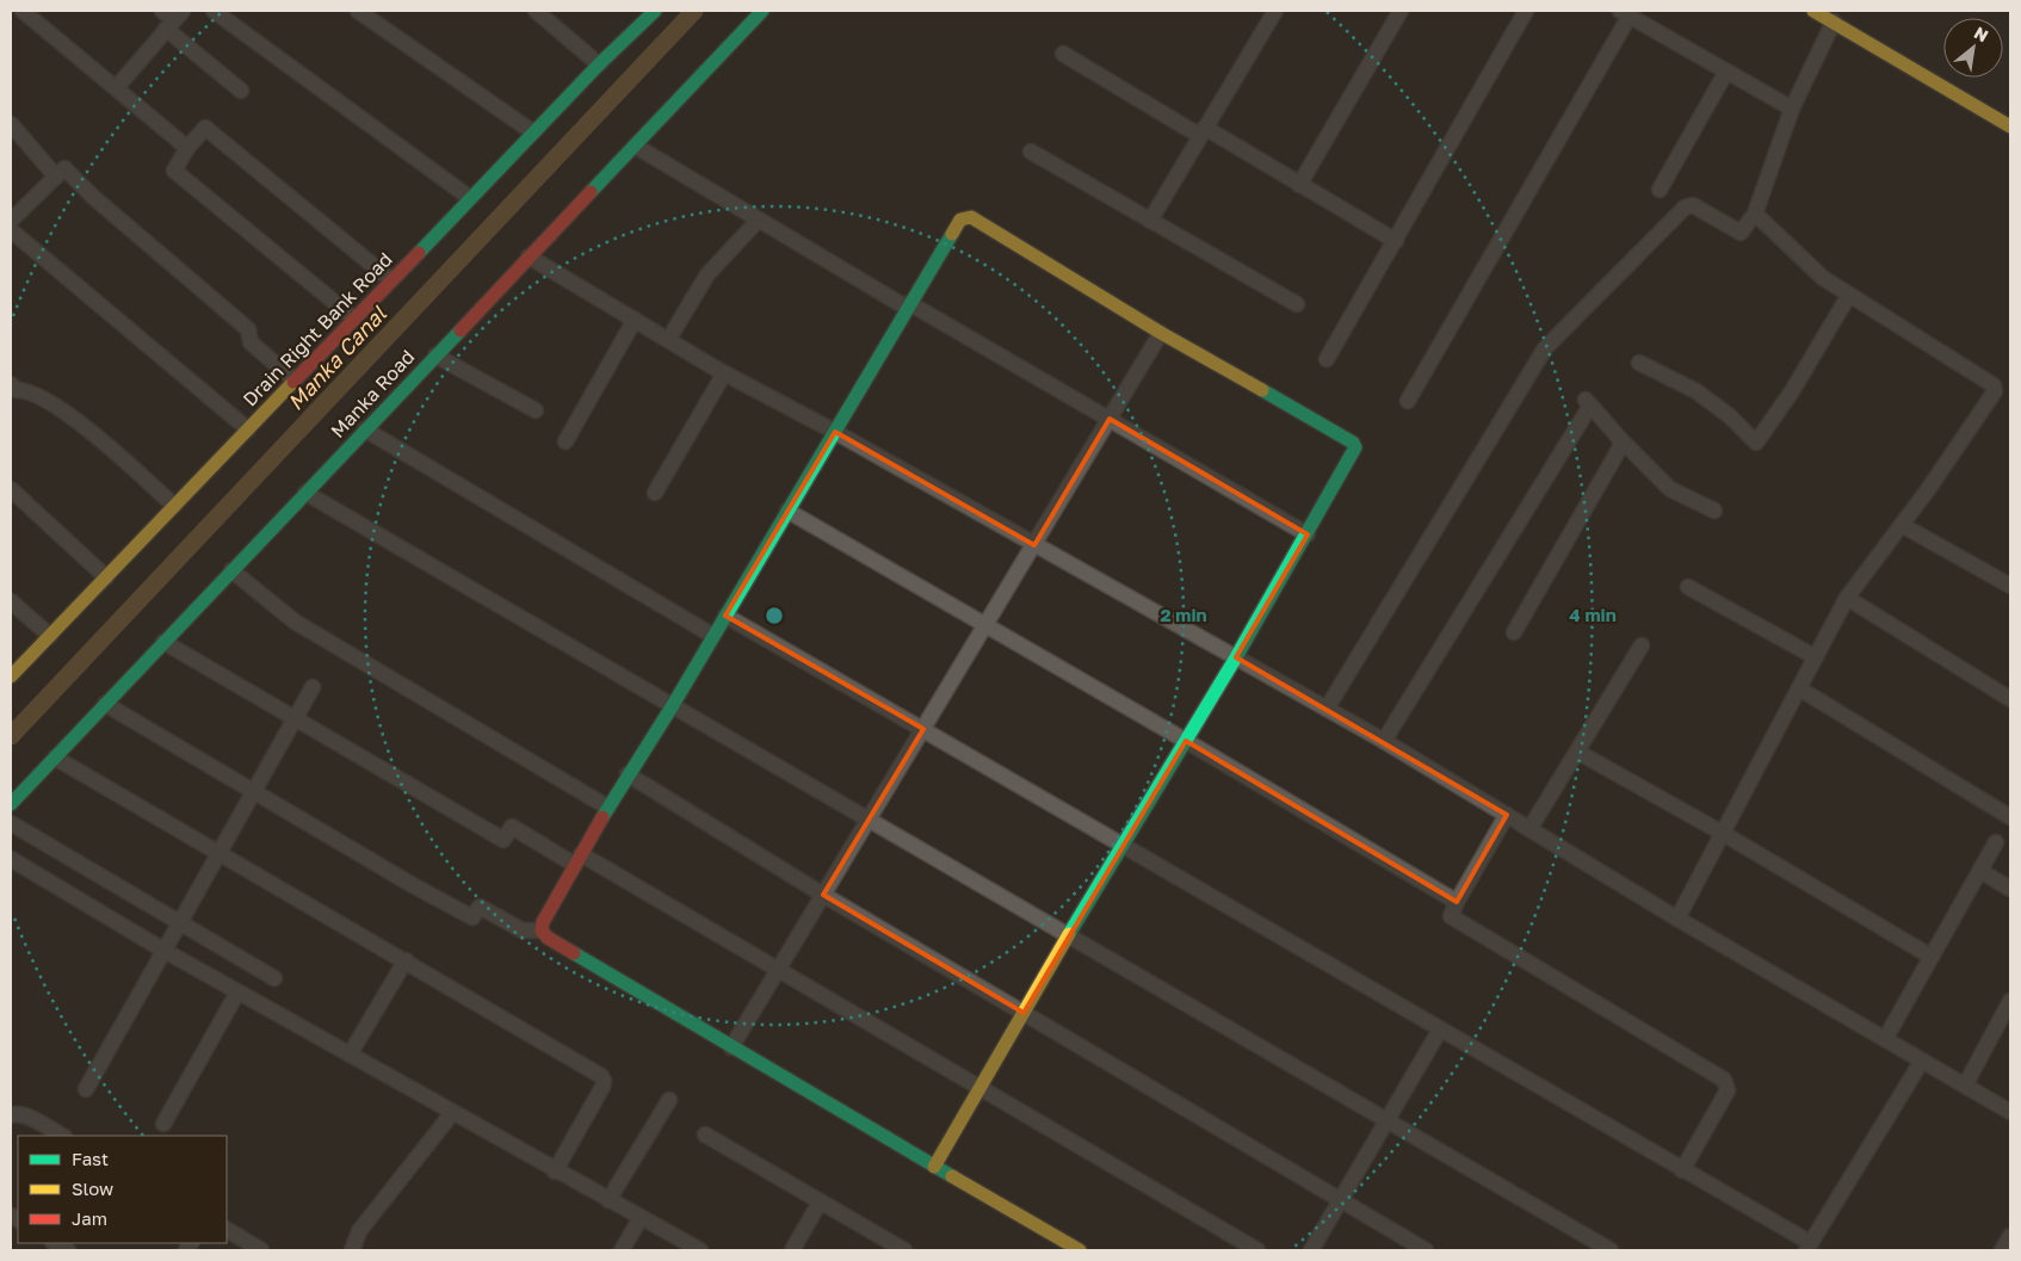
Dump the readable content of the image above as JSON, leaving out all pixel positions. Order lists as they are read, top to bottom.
{
  "streets": {
    "street": ["Drain Right Bank Road", "Manka Road"]
  },
  "water": ["Manka Canal"],
  "legend": ["Fast", "Slow", "Jam"],
  "north": "top right",
  "rings": ["2 min", "4 min"]
}
